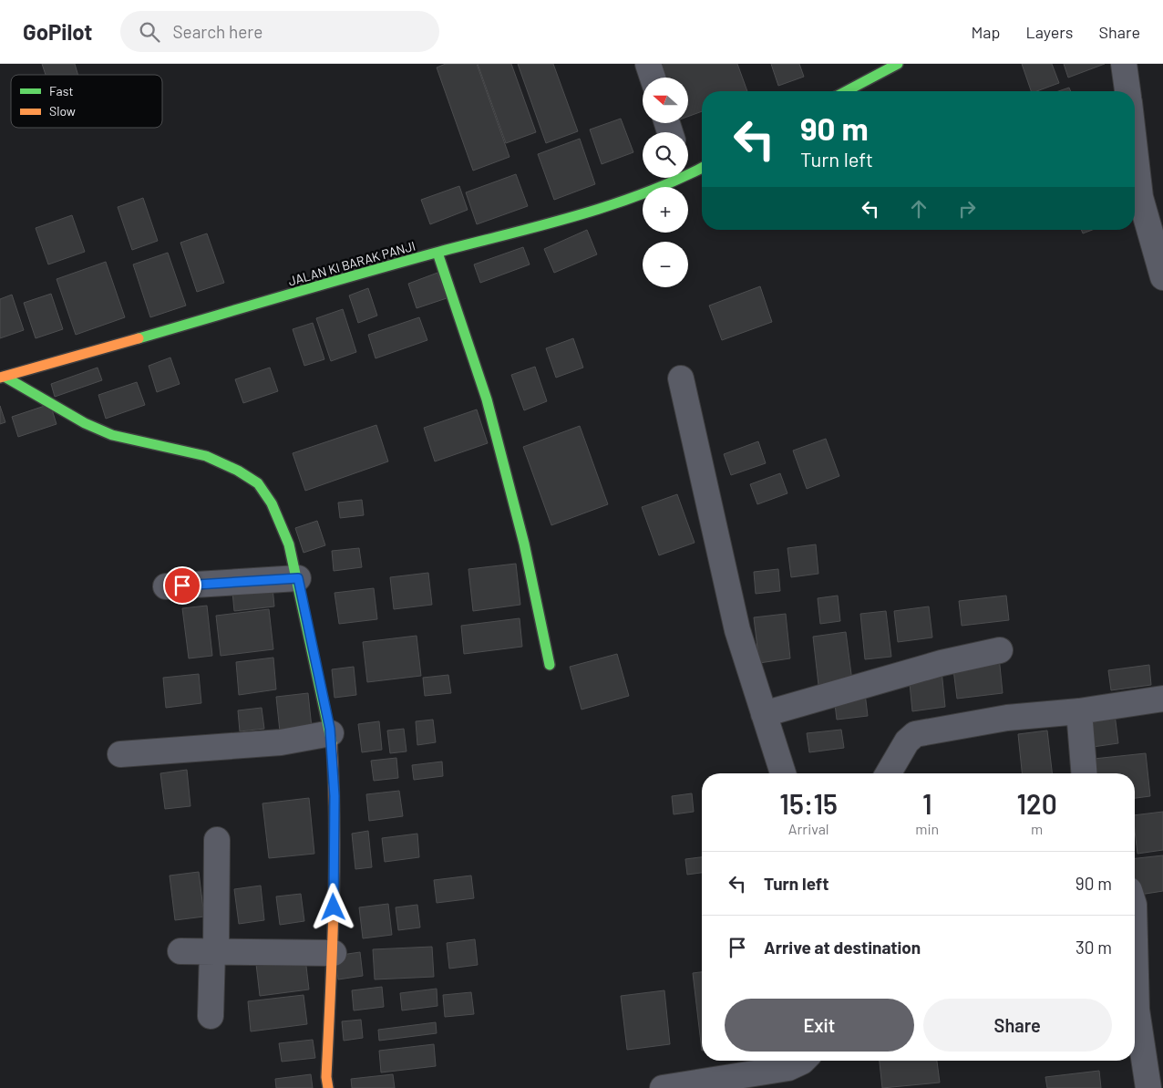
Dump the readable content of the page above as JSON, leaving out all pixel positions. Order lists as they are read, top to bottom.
{
  "streets": {
    "street": ["JALAN KI BARAK PANJI"]
  },
  "legend": ["Fast", "Slow"],
  "north": "left",
  "page": {
    "header": "GoPilot",
    "search": "Search here",
    "nav": ["Map", "Layers", "Share"],
    "map_buttons": ["+", "−"],
    "turn": ["90 m", "Turn left"],
    "eta": [
      "15:15",
      "Arrival",
      "1",
      "min",
      "120",
      "m"
    ],
    "list": [
      {
        "name": "Turn left",
        "value": "90 m"
      },
      {
        "name": "Arrive at destination",
        "value": "30 m"
      }
    ],
    "buttons": ["Exit", "Share"]
  }
}
